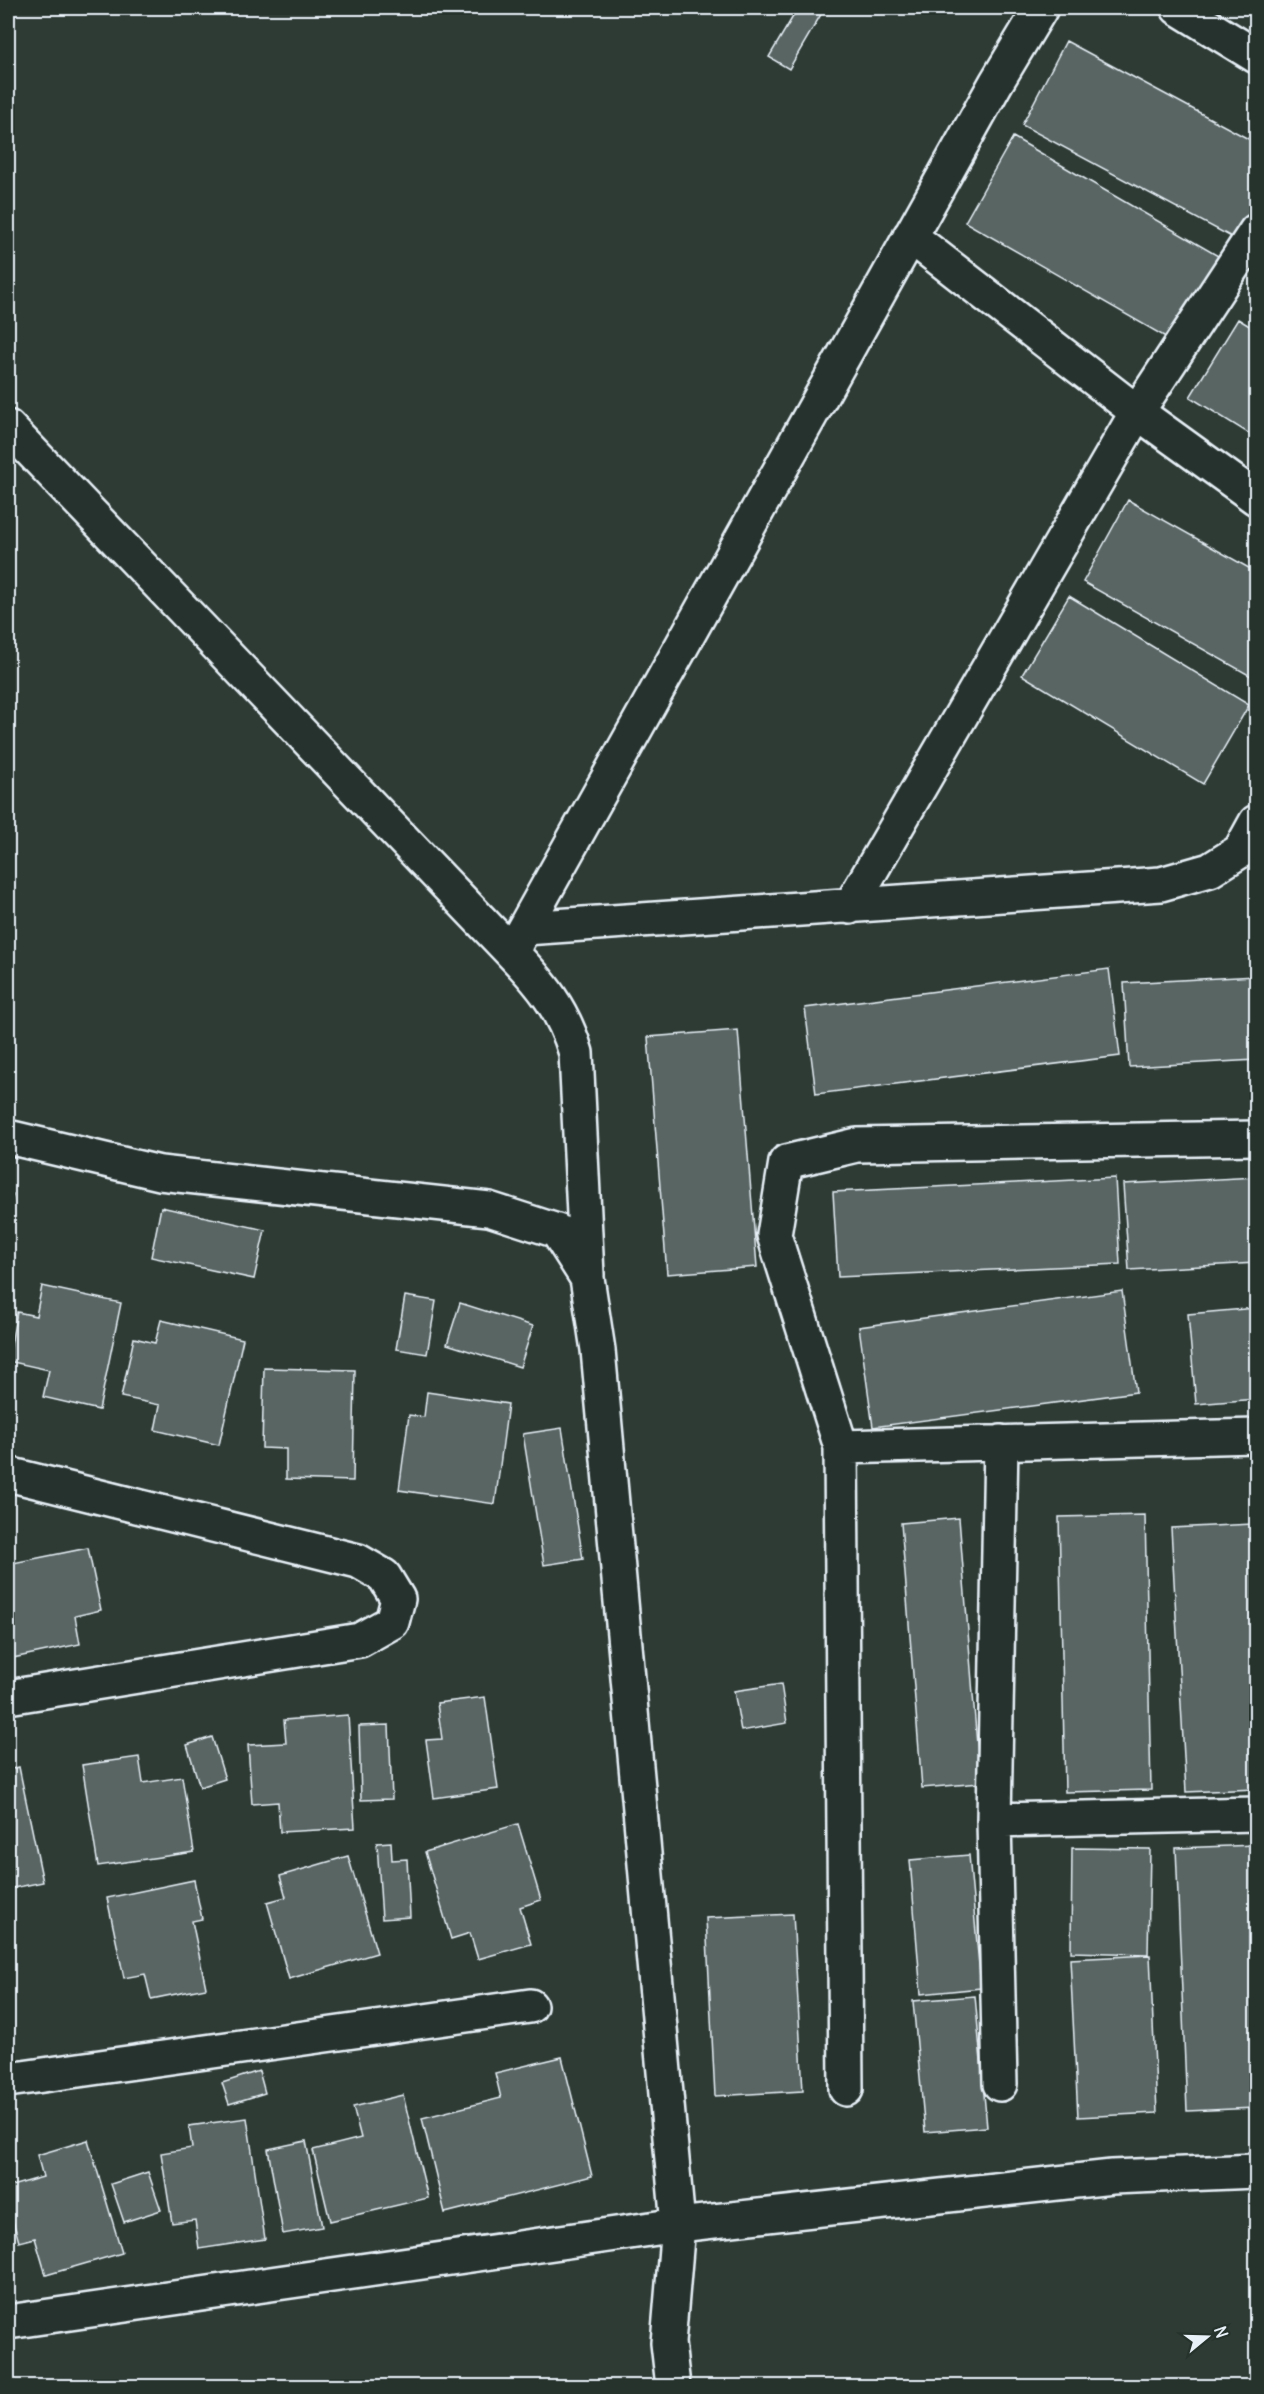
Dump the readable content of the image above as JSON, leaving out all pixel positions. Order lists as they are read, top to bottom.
{
  "north": "right"
}
